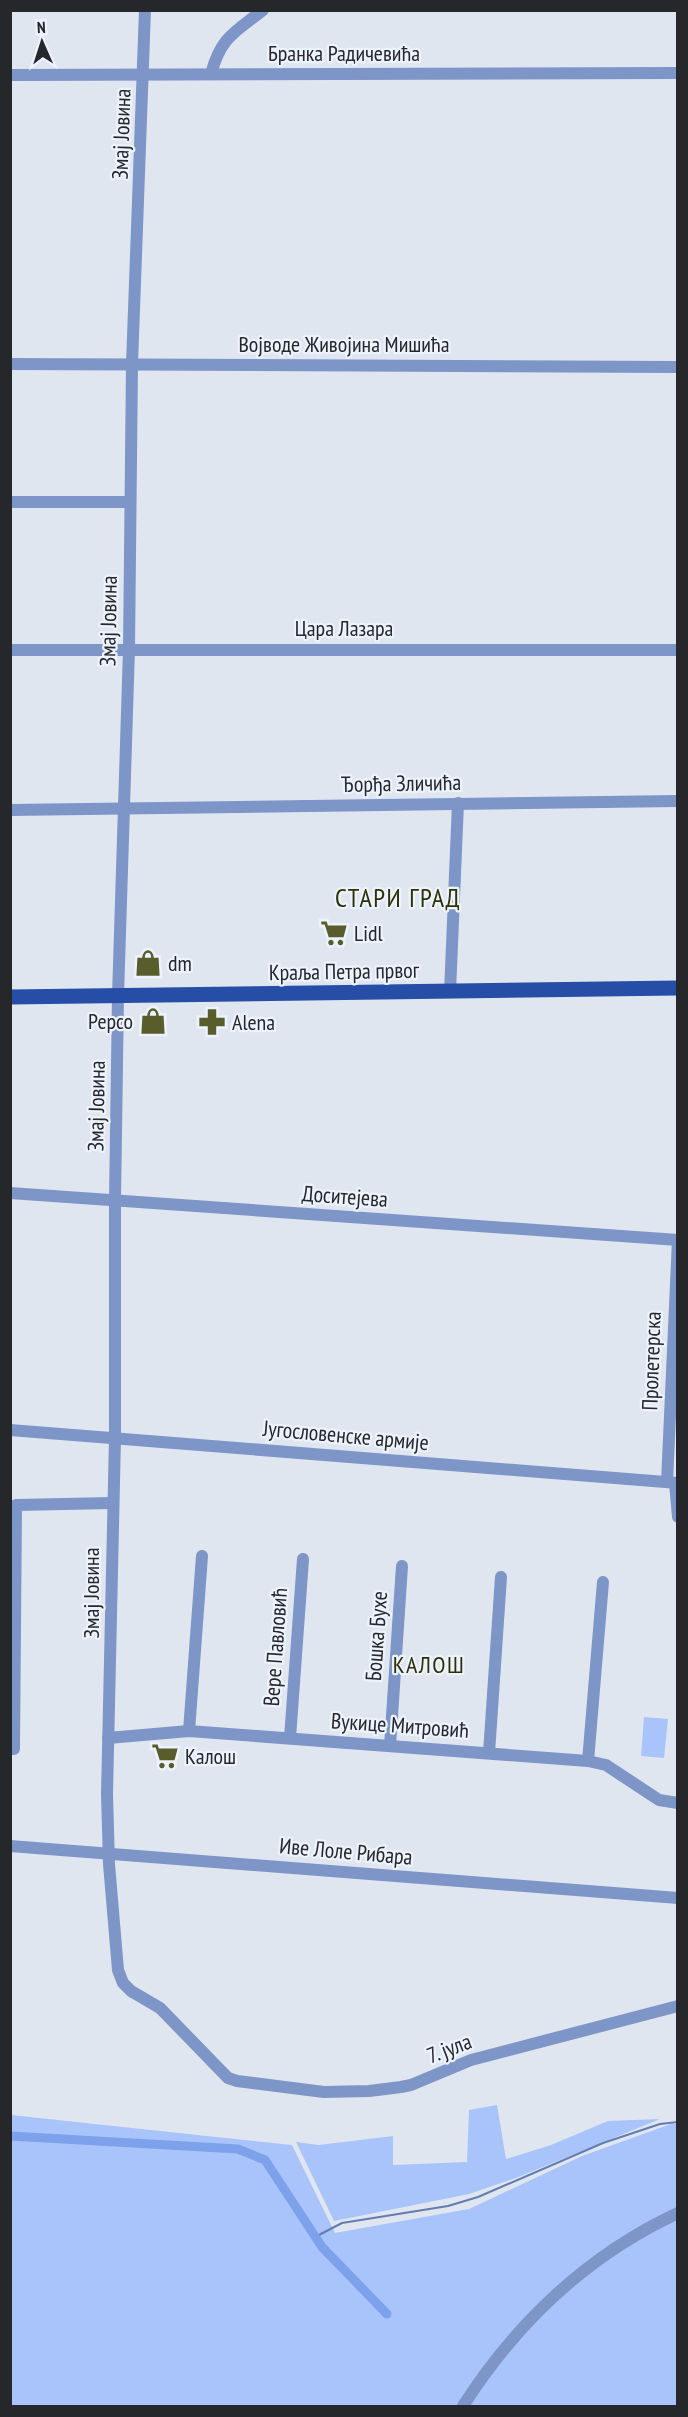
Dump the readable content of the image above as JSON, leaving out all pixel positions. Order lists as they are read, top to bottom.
{
  "streets": {
    "main road": ["Краља Петра првог"],
    "street": [
      "Бранка Радичевића",
      "Змај Јовина",
      "Војводе Живојина Мишића",
      "Цара Лазара",
      "Ђорђа Зличића",
      "Доситејева",
      "Пролетерска",
      "Југословенске армије",
      "Бошка Бухе",
      "Вере Павловић",
      "Вукице Митровић",
      "Иве Лоле Рибара",
      "7. јула"
    ]
  },
  "crossings": [
    ["Бранка Радичевића", "Змај Јовина"],
    ["Змај Јовина", "Војводе Живојина Мишића"],
    ["Змај Јовина", "Цара Лазара"],
    ["Змај Јовина", "Ђорђа Зличића"],
    ["Змај Јовина", "Краља Петра првог"],
    ["Змај Јовина", "Доситејева"],
    ["Змај Јовина", "Југословенске армије"],
    ["Змај Јовина", "Вукице Митровић"],
    ["Змај Јовина", "Иве Лоле Рибара"],
    ["Змај Јовина", "7. јула"],
    ["Доситејева", "Пролетерска"],
    ["Пролетерска", "Југословенске армије"],
    ["Бошка Бухе", "Вукице Митровић"],
    ["Вере Павловић", "Вукице Митровић"]
  ],
  "districts": ["СТАРИ ГРАД", "КАЛОШ"],
  "places": {
    "supermarket": ["Lidl", "Калош"],
    "shop": ["dm", "Pepco"],
    "pharmacy": ["Alena"]
  },
  "north": "top"
}
